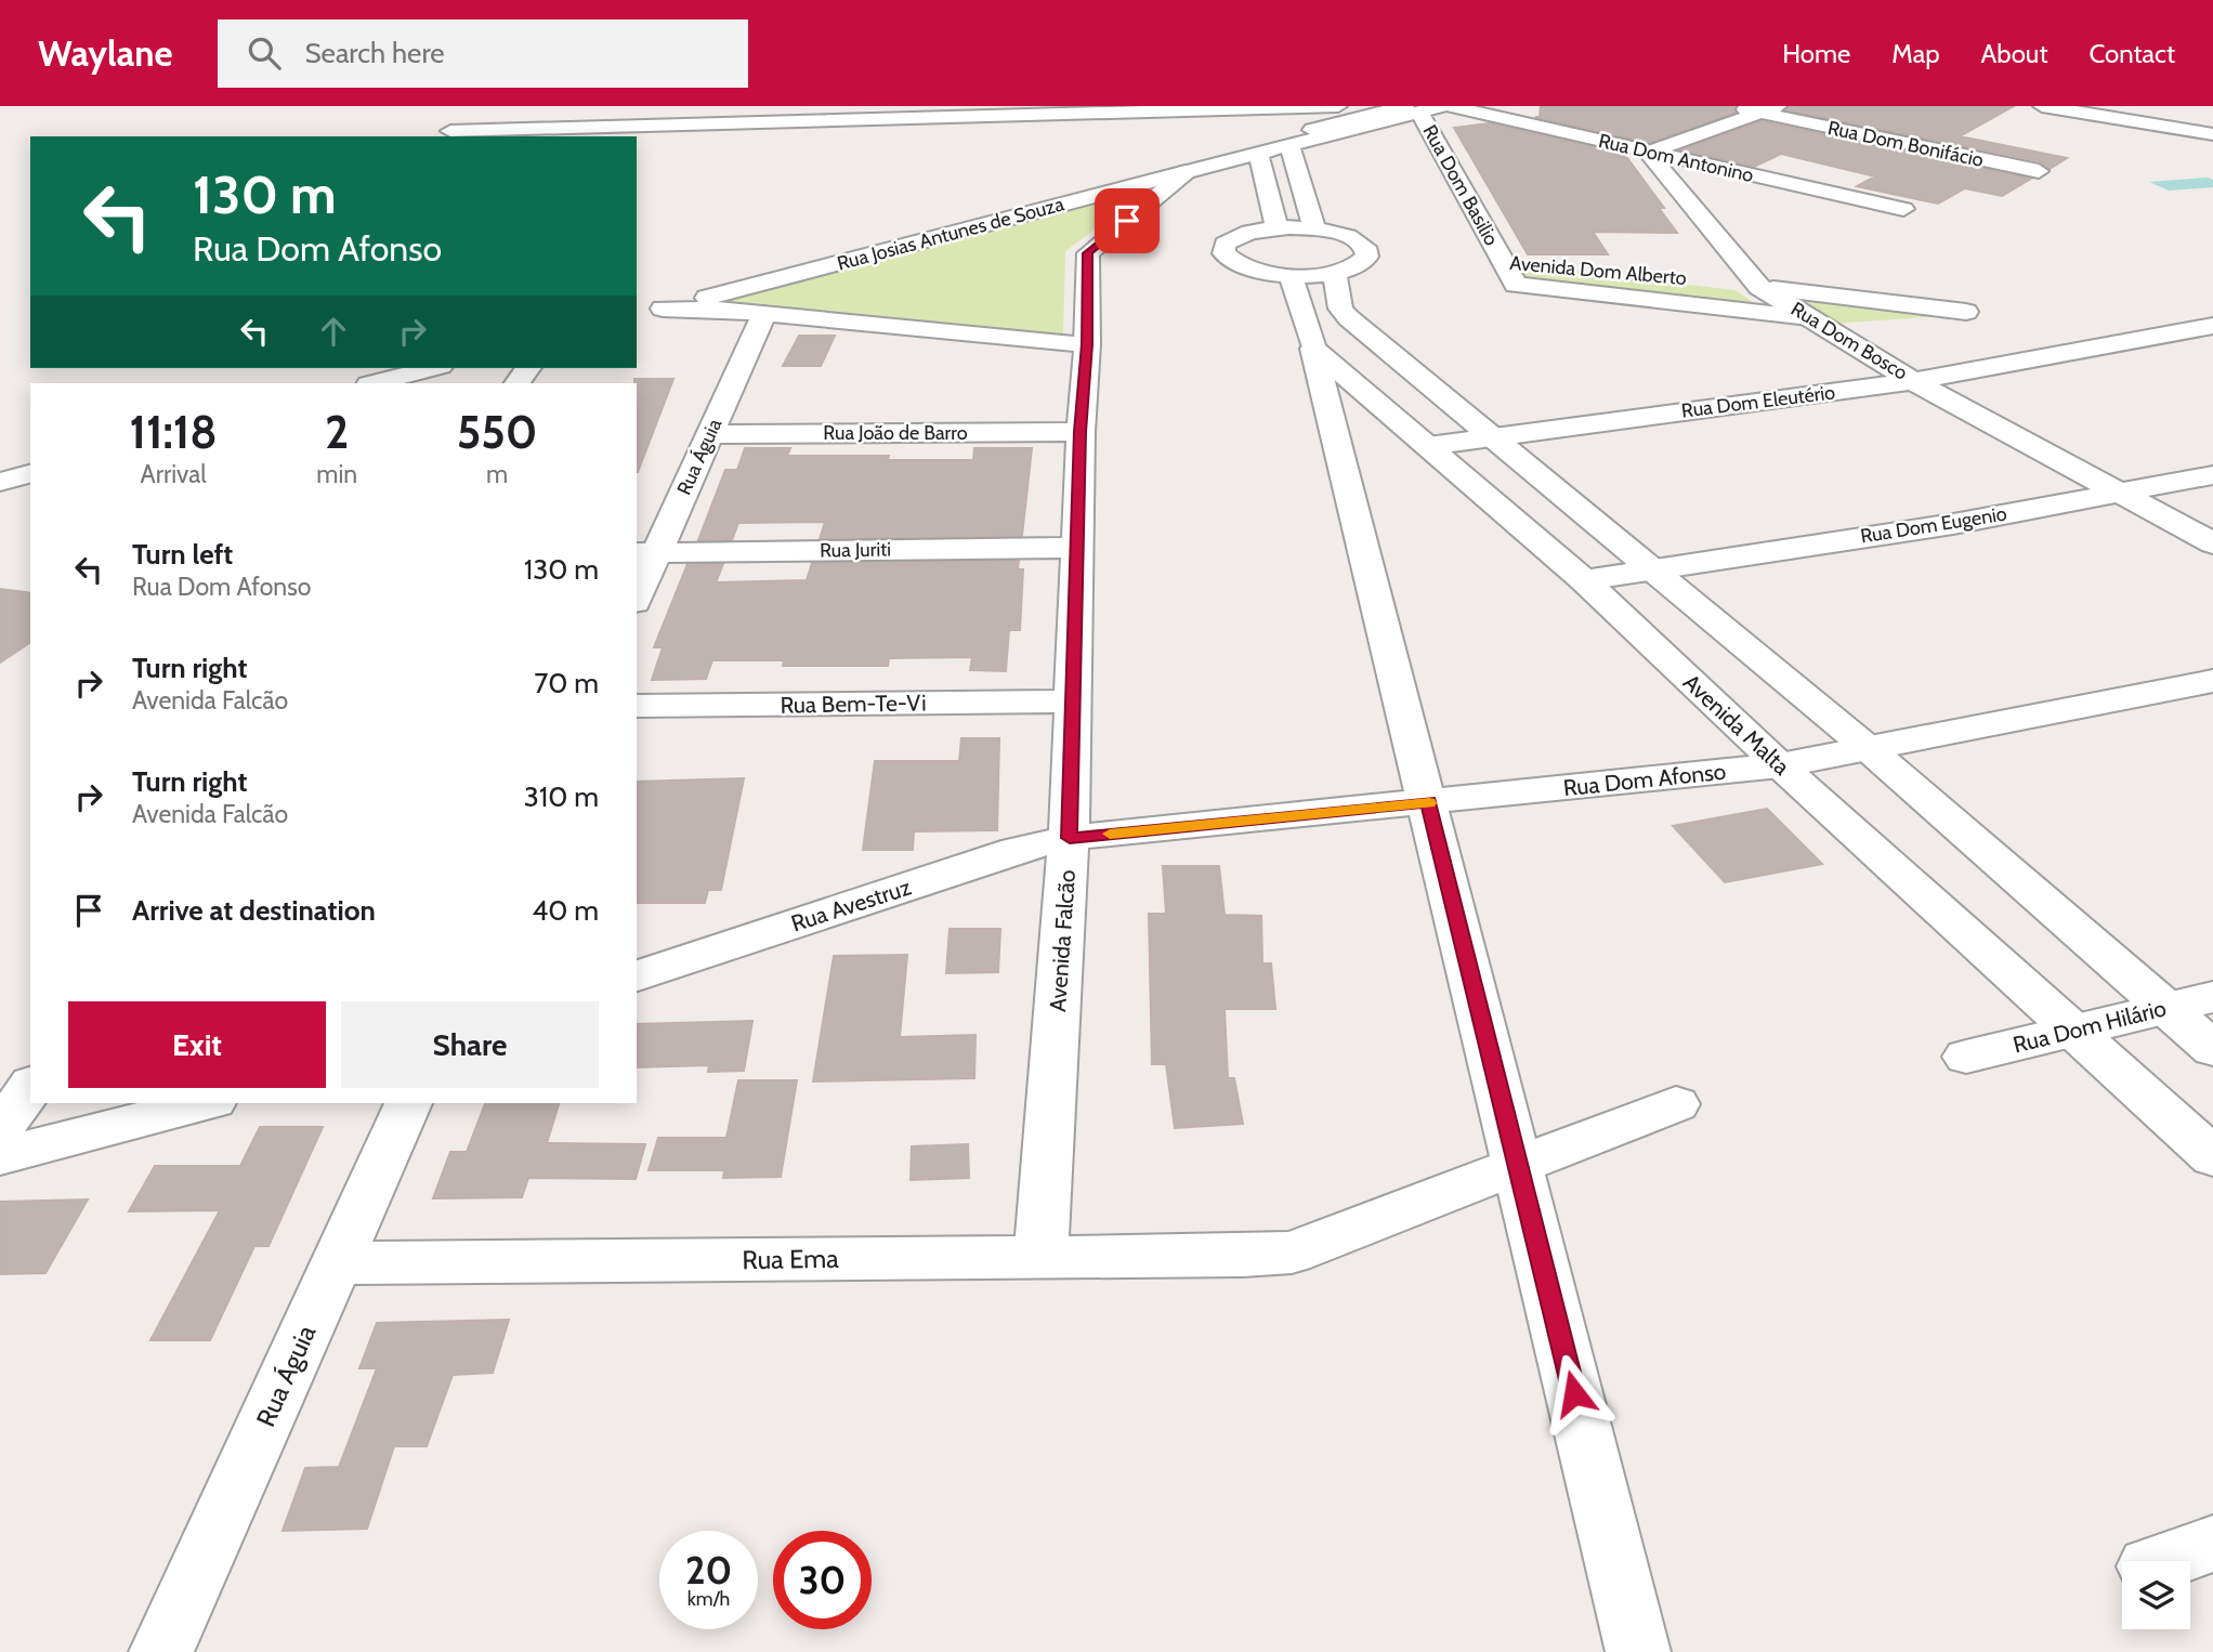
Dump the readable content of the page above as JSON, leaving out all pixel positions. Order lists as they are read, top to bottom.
{
  "streets": {
    "street": [
      "Rua Dom Bonifácio",
      "Rua Dom Antonino",
      "Rua Dom Basilio",
      "Rua Josias Antunes de Souza",
      "Avenida Dom Alberto",
      "Rua Dom Bosco",
      "Rua Dom Eleutério",
      "Rua João de Barro",
      "Rua Águia",
      "Rua Dom Eugenio",
      "Rua Juriti",
      "Rua Bem-Te-Vi",
      "Avenida Malta",
      "Rua Dom Afonso",
      "Rua Avestruz",
      "Avenida Falcão",
      "Rua Dom Hilário",
      "Rua Ema"
    ]
  },
  "crossings": [
    ["Rua Dom Antonino", "Rua Dom Bosco"],
    ["Rua Dom Basilio", "Rua Josias Antunes de Souza"],
    ["Rua Dom Basilio", "Avenida Dom Alberto"],
    ["Rua Josias Antunes de Souza", "Avenida Falcão"],
    ["Avenida Dom Alberto", "Rua Dom Bosco"],
    ["Rua Dom Bosco", "Rua Dom Eleutério"],
    ["Rua Dom Bosco", "Rua Dom Eugenio"],
    ["Rua Dom Eleutério", "Avenida Malta"],
    ["Rua João de Barro", "Rua Águia"],
    ["Rua João de Barro", "Avenida Falcão"],
    ["Rua Águia", "Rua Juriti"],
    ["Rua Águia", "Rua Ema"],
    ["Rua Dom Eugenio", "Avenida Malta"],
    ["Rua Juriti", "Avenida Falcão"],
    ["Rua Bem-Te-Vi", "Avenida Falcão"],
    ["Avenida Malta", "Rua Dom Afonso"],
    ["Avenida Malta", "Rua Dom Hilário"],
    ["Rua Dom Afonso", "Rua Avestruz"],
    ["Rua Dom Afonso", "Avenida Falcão"],
    ["Rua Avestruz", "Avenida Falcão"],
    ["Avenida Falcão", "Rua Ema"]
  ],
  "page": {
    "header": "Waylane",
    "search": "Search here",
    "nav": [
      "Home",
      "Map",
      "About",
      "Contact"
    ],
    "turn": ["130 m", "Rua Dom Afonso"],
    "eta": [
      "11:18",
      "Arrival",
      "2",
      "min",
      "550",
      "m"
    ],
    "list": [
      {
        "name": "Turn left",
        "note": "Rua Dom Afonso",
        "value": "130 m"
      },
      {
        "name": "Turn right",
        "note": "Avenida Falcão",
        "value": "70 m"
      },
      {
        "name": "Turn right",
        "note": "Avenida Falcão",
        "value": "310 m"
      },
      {
        "name": "Arrive at destination",
        "value": "40 m"
      }
    ],
    "buttons": ["Exit", "Share"],
    "speed": "20 km/h",
    "limit": "30"
  }
}
